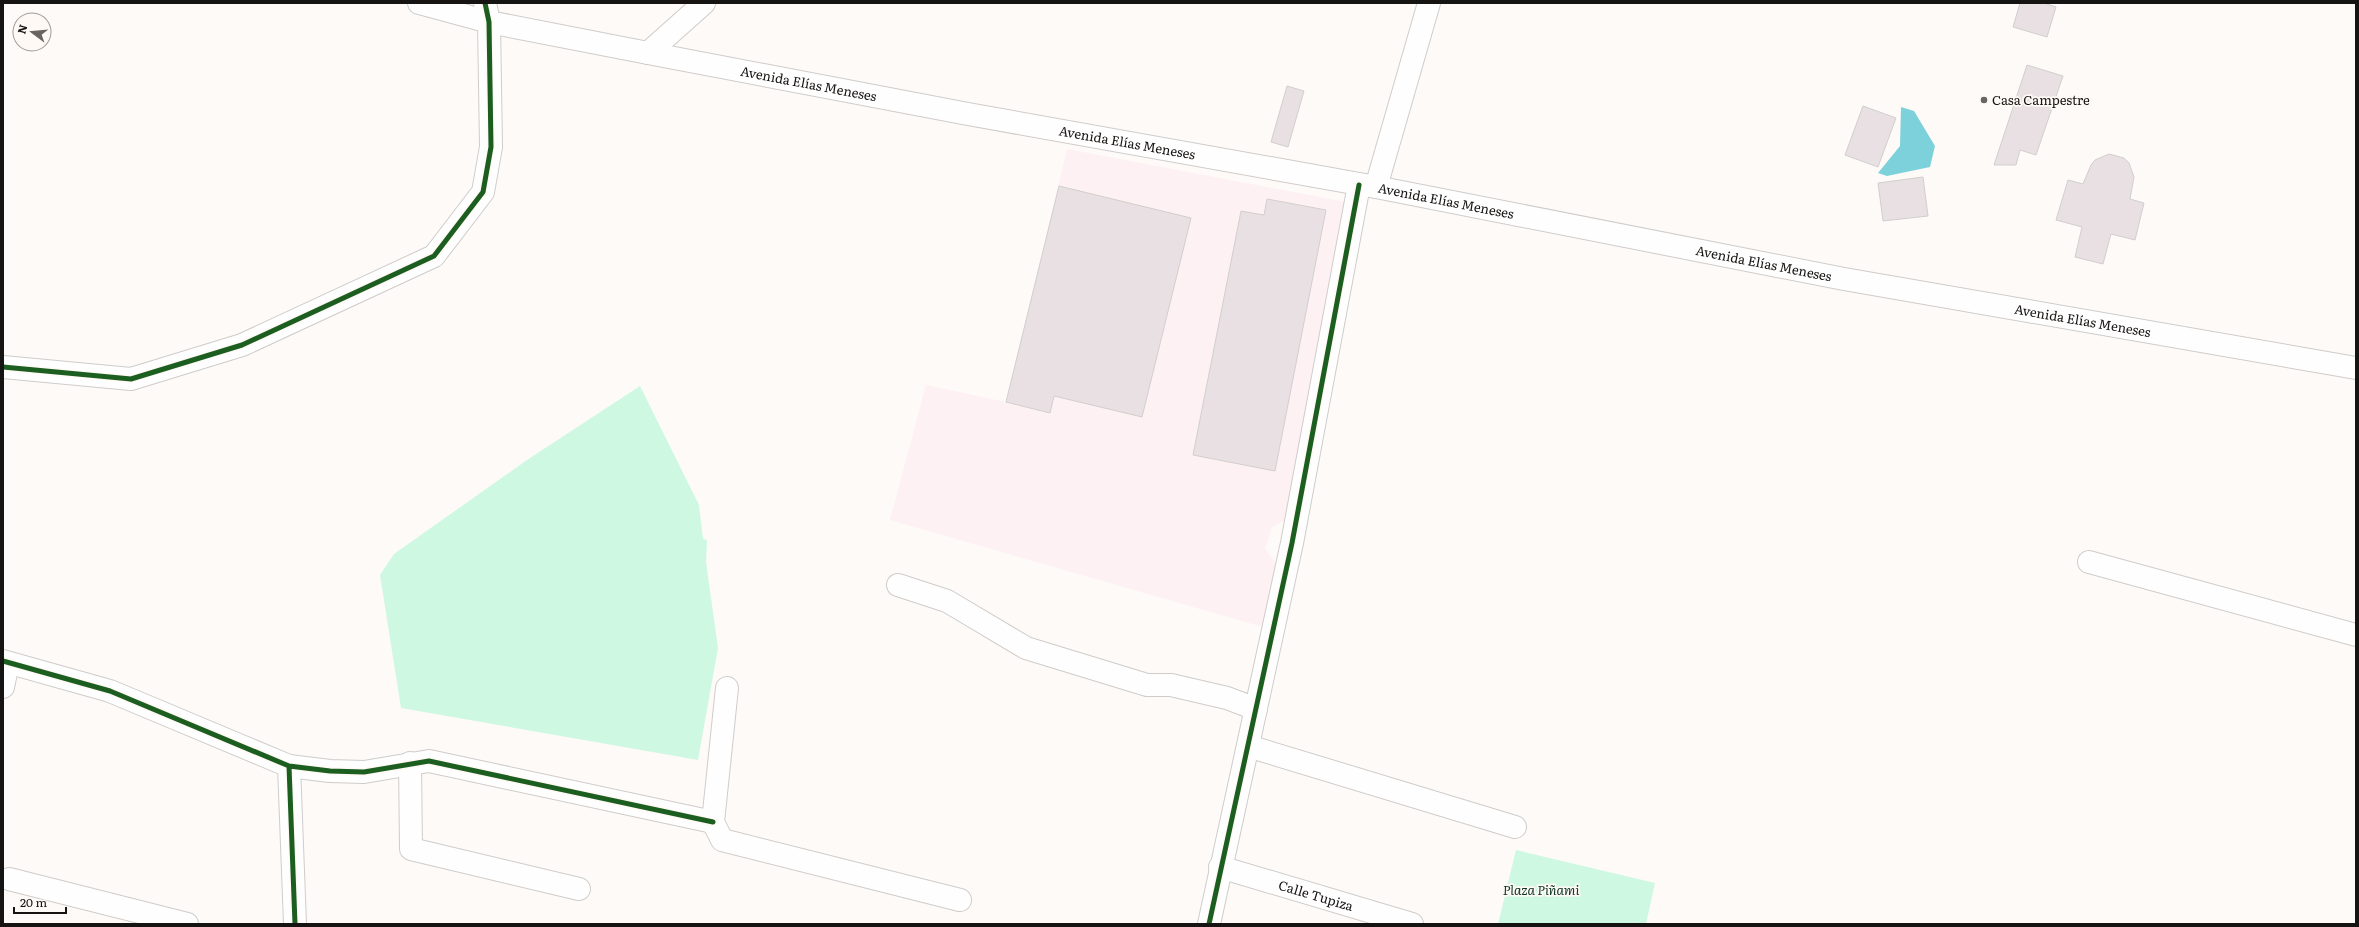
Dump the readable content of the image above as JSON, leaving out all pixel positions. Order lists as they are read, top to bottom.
{
  "streets": {
    "street": ["Avenida Elías Meneses", "Calle Tupiza"]
  },
  "parks": ["Plaza Piñami"],
  "places": ["Casa Campestre"],
  "scale_bar": "20 m",
  "north": "left"
}
